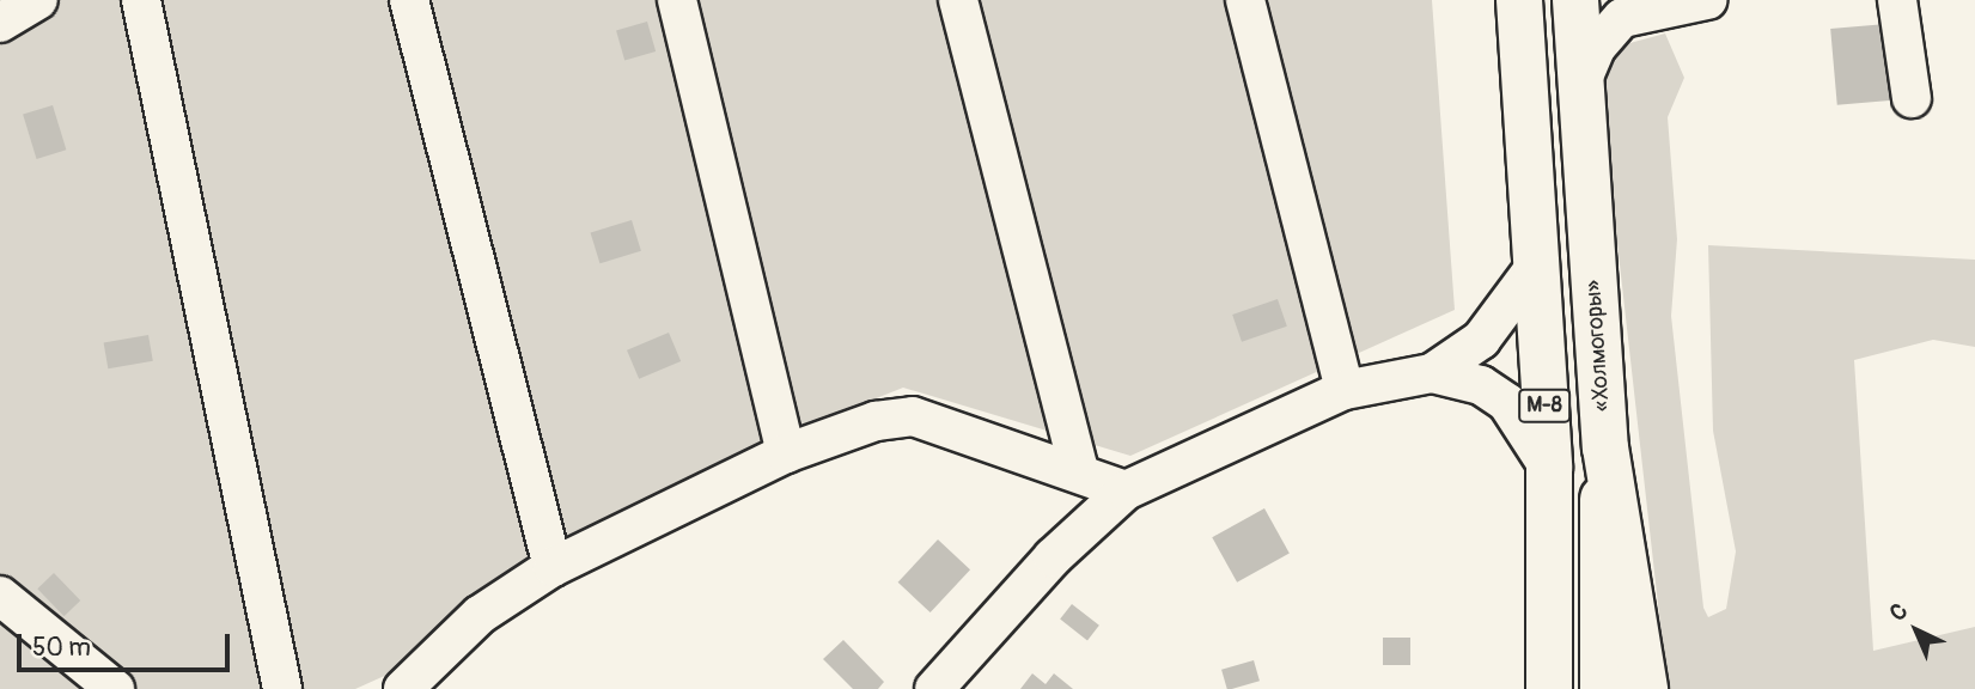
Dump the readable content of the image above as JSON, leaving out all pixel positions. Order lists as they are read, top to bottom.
{
  "streets": {
    "main road": ["«Холмогоры»", "М-8"]
  },
  "crossings": [
    ["«Холмогоры»", "М-8"]
  ],
  "scale_bar": "50 m",
  "north": "top left"
}
